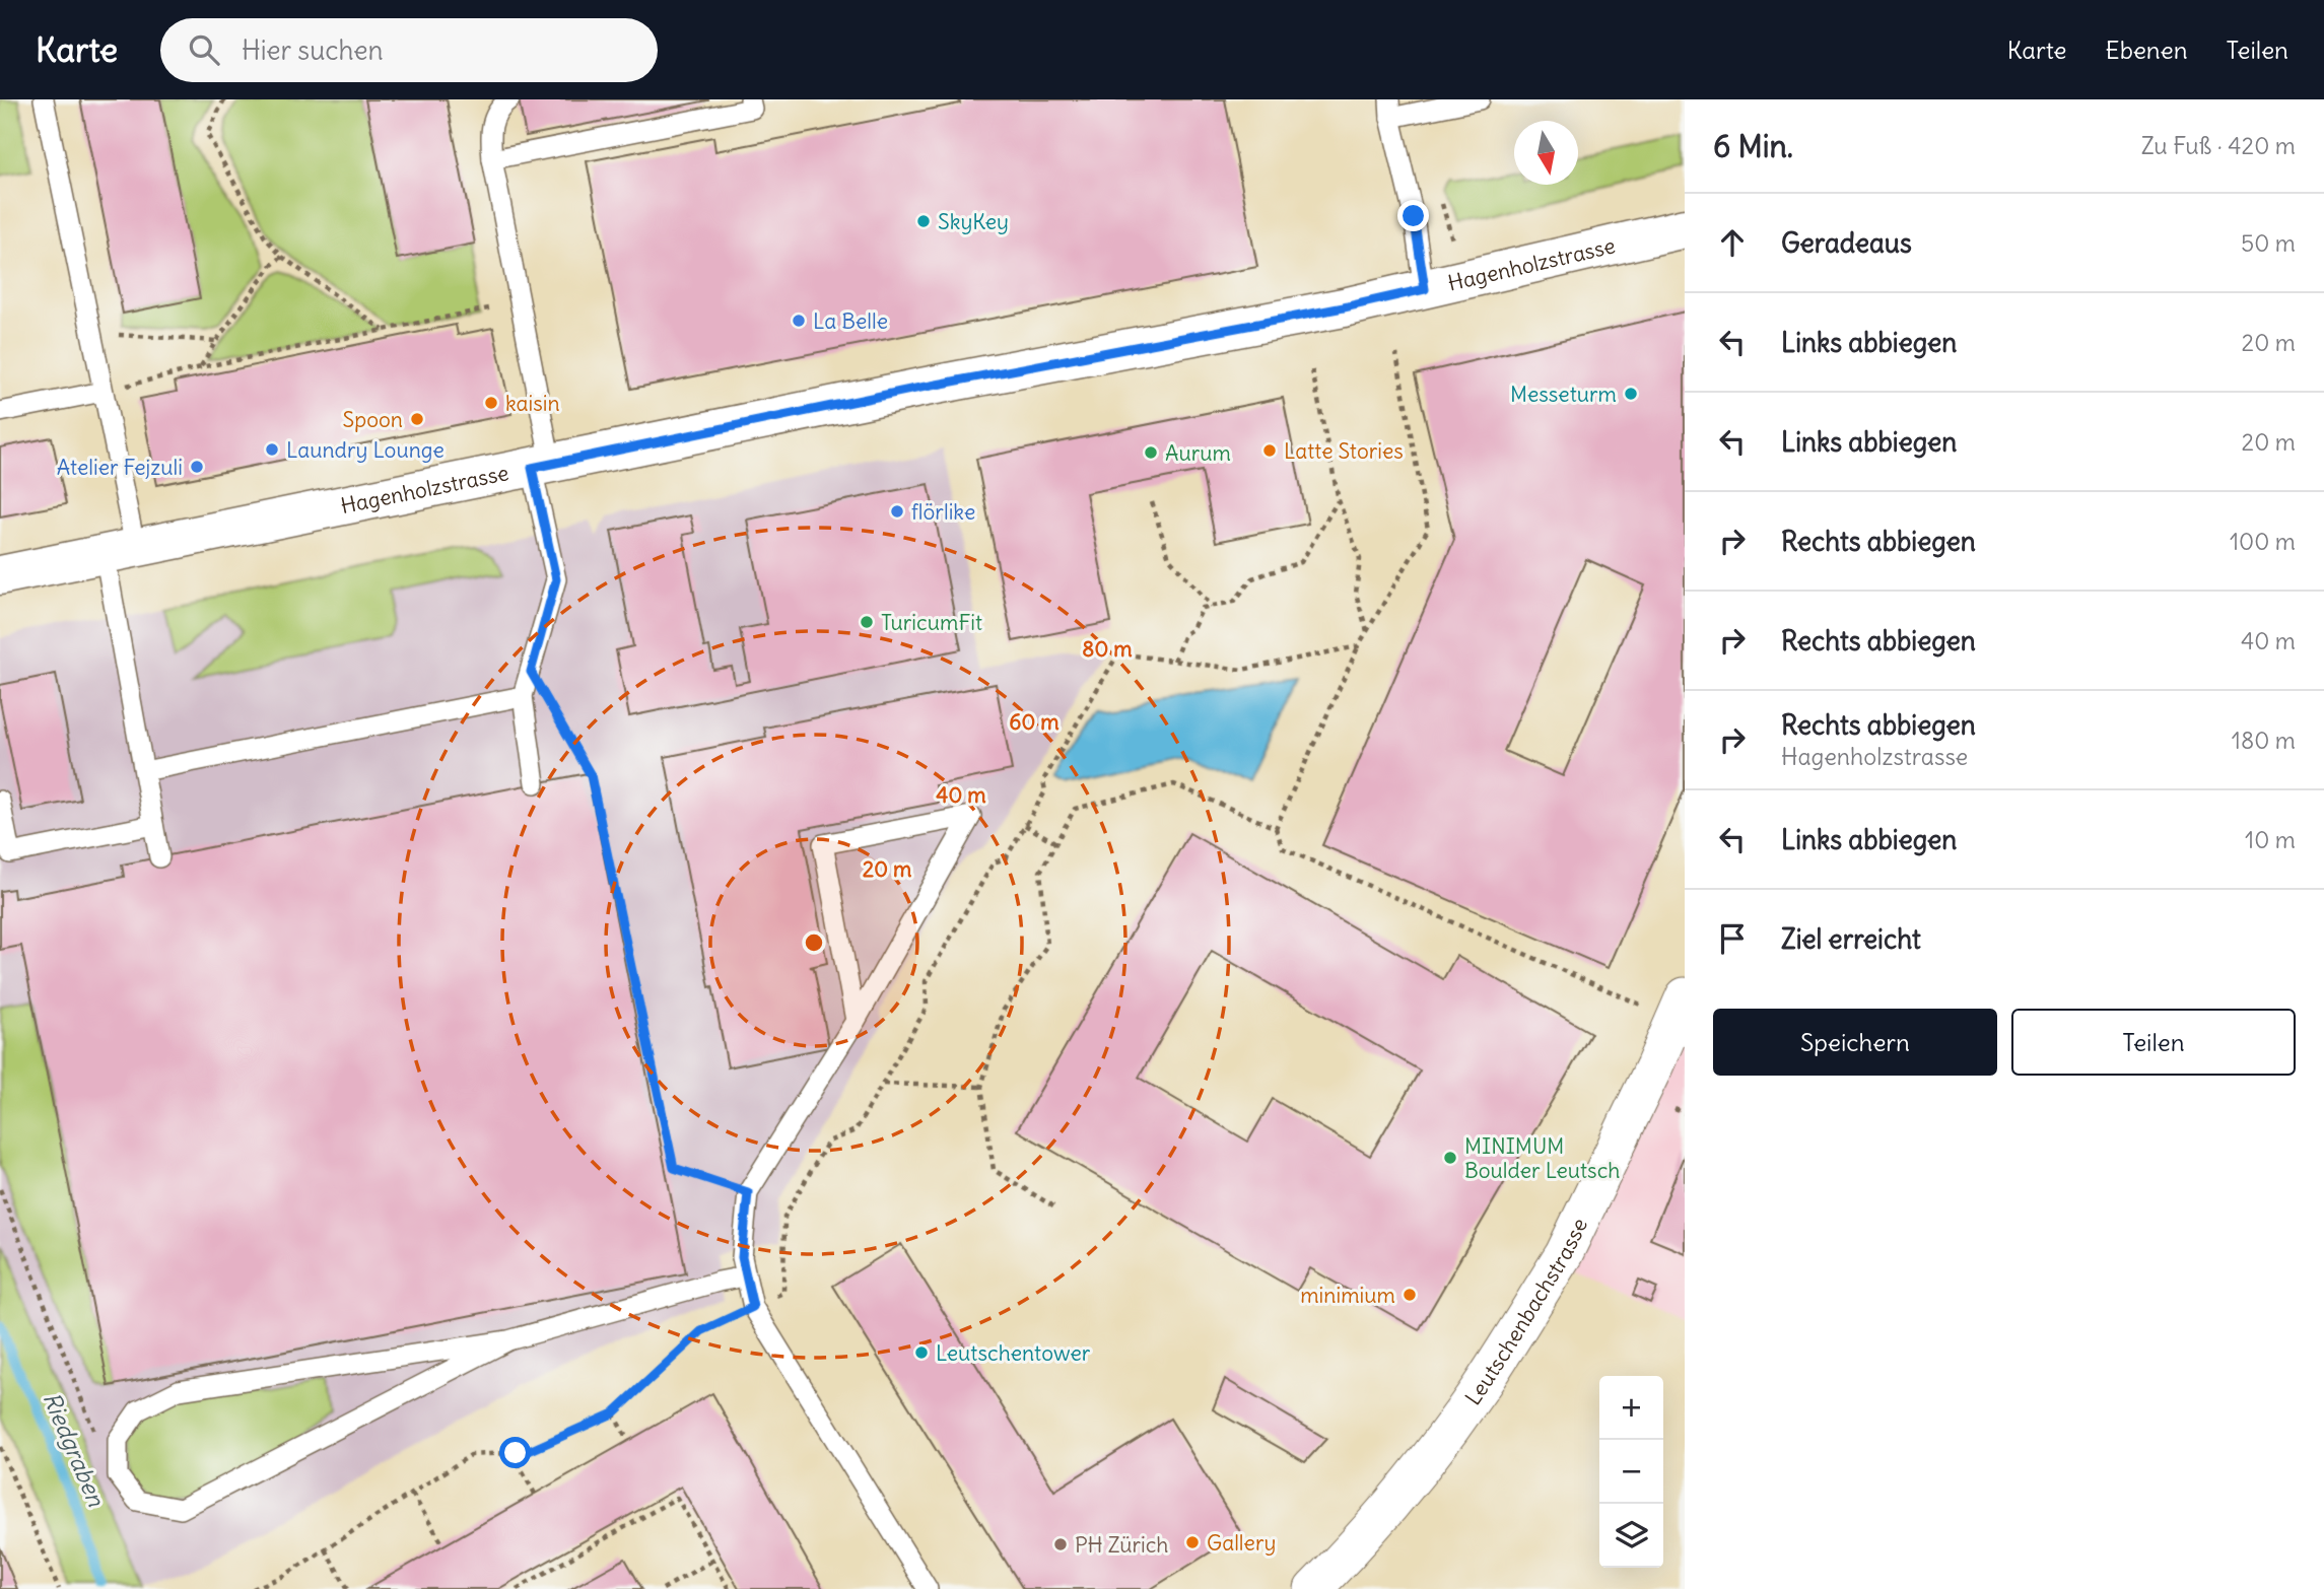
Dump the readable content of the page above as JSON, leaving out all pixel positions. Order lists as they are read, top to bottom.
{
  "streets": {
    "street": ["Hagenholzstrasse", "Leutschenbachstrasse"]
  },
  "water": ["Riedgraben"],
  "places": [
    "SkyKey",
    "La Belle",
    "Messeturm",
    "kaisin",
    "Spoon",
    "Laundry Lounge",
    "Latte Stories",
    "Aurum",
    "Atelier Fejzuli",
    "flörlike",
    "TuricumFit",
    "MINIMUM Boulder Leutsch",
    "minimium",
    "Leutschentower",
    "Gallery",
    "PH Zürich"
  ],
  "north": "bottom",
  "page": {
    "header": "Karte",
    "search": "Hier suchen",
    "nav": ["Karte", "Ebenen", "Teilen"],
    "heading": ["6 Min.", "Zu Fuß · 420 m"],
    "list": [
      ["Geradeaus", "50 m"],
      ["Links abbiegen", "20 m"],
      ["Links abbiegen", "20 m"],
      ["Rechts abbiegen", "100 m"],
      ["Rechts abbiegen", "40 m"],
      ["Rechts abbiegen", "Hagenholzstrasse", "180 m"],
      ["Links abbiegen", "10 m"],
      "Ziel erreicht"
    ],
    "buttons": ["Speichern", "Teilen"],
    "map_buttons": ["+", "−"]
  },
  "rings": [
    "80 m",
    "60 m",
    "40 m",
    "20 m"
  ]
}
